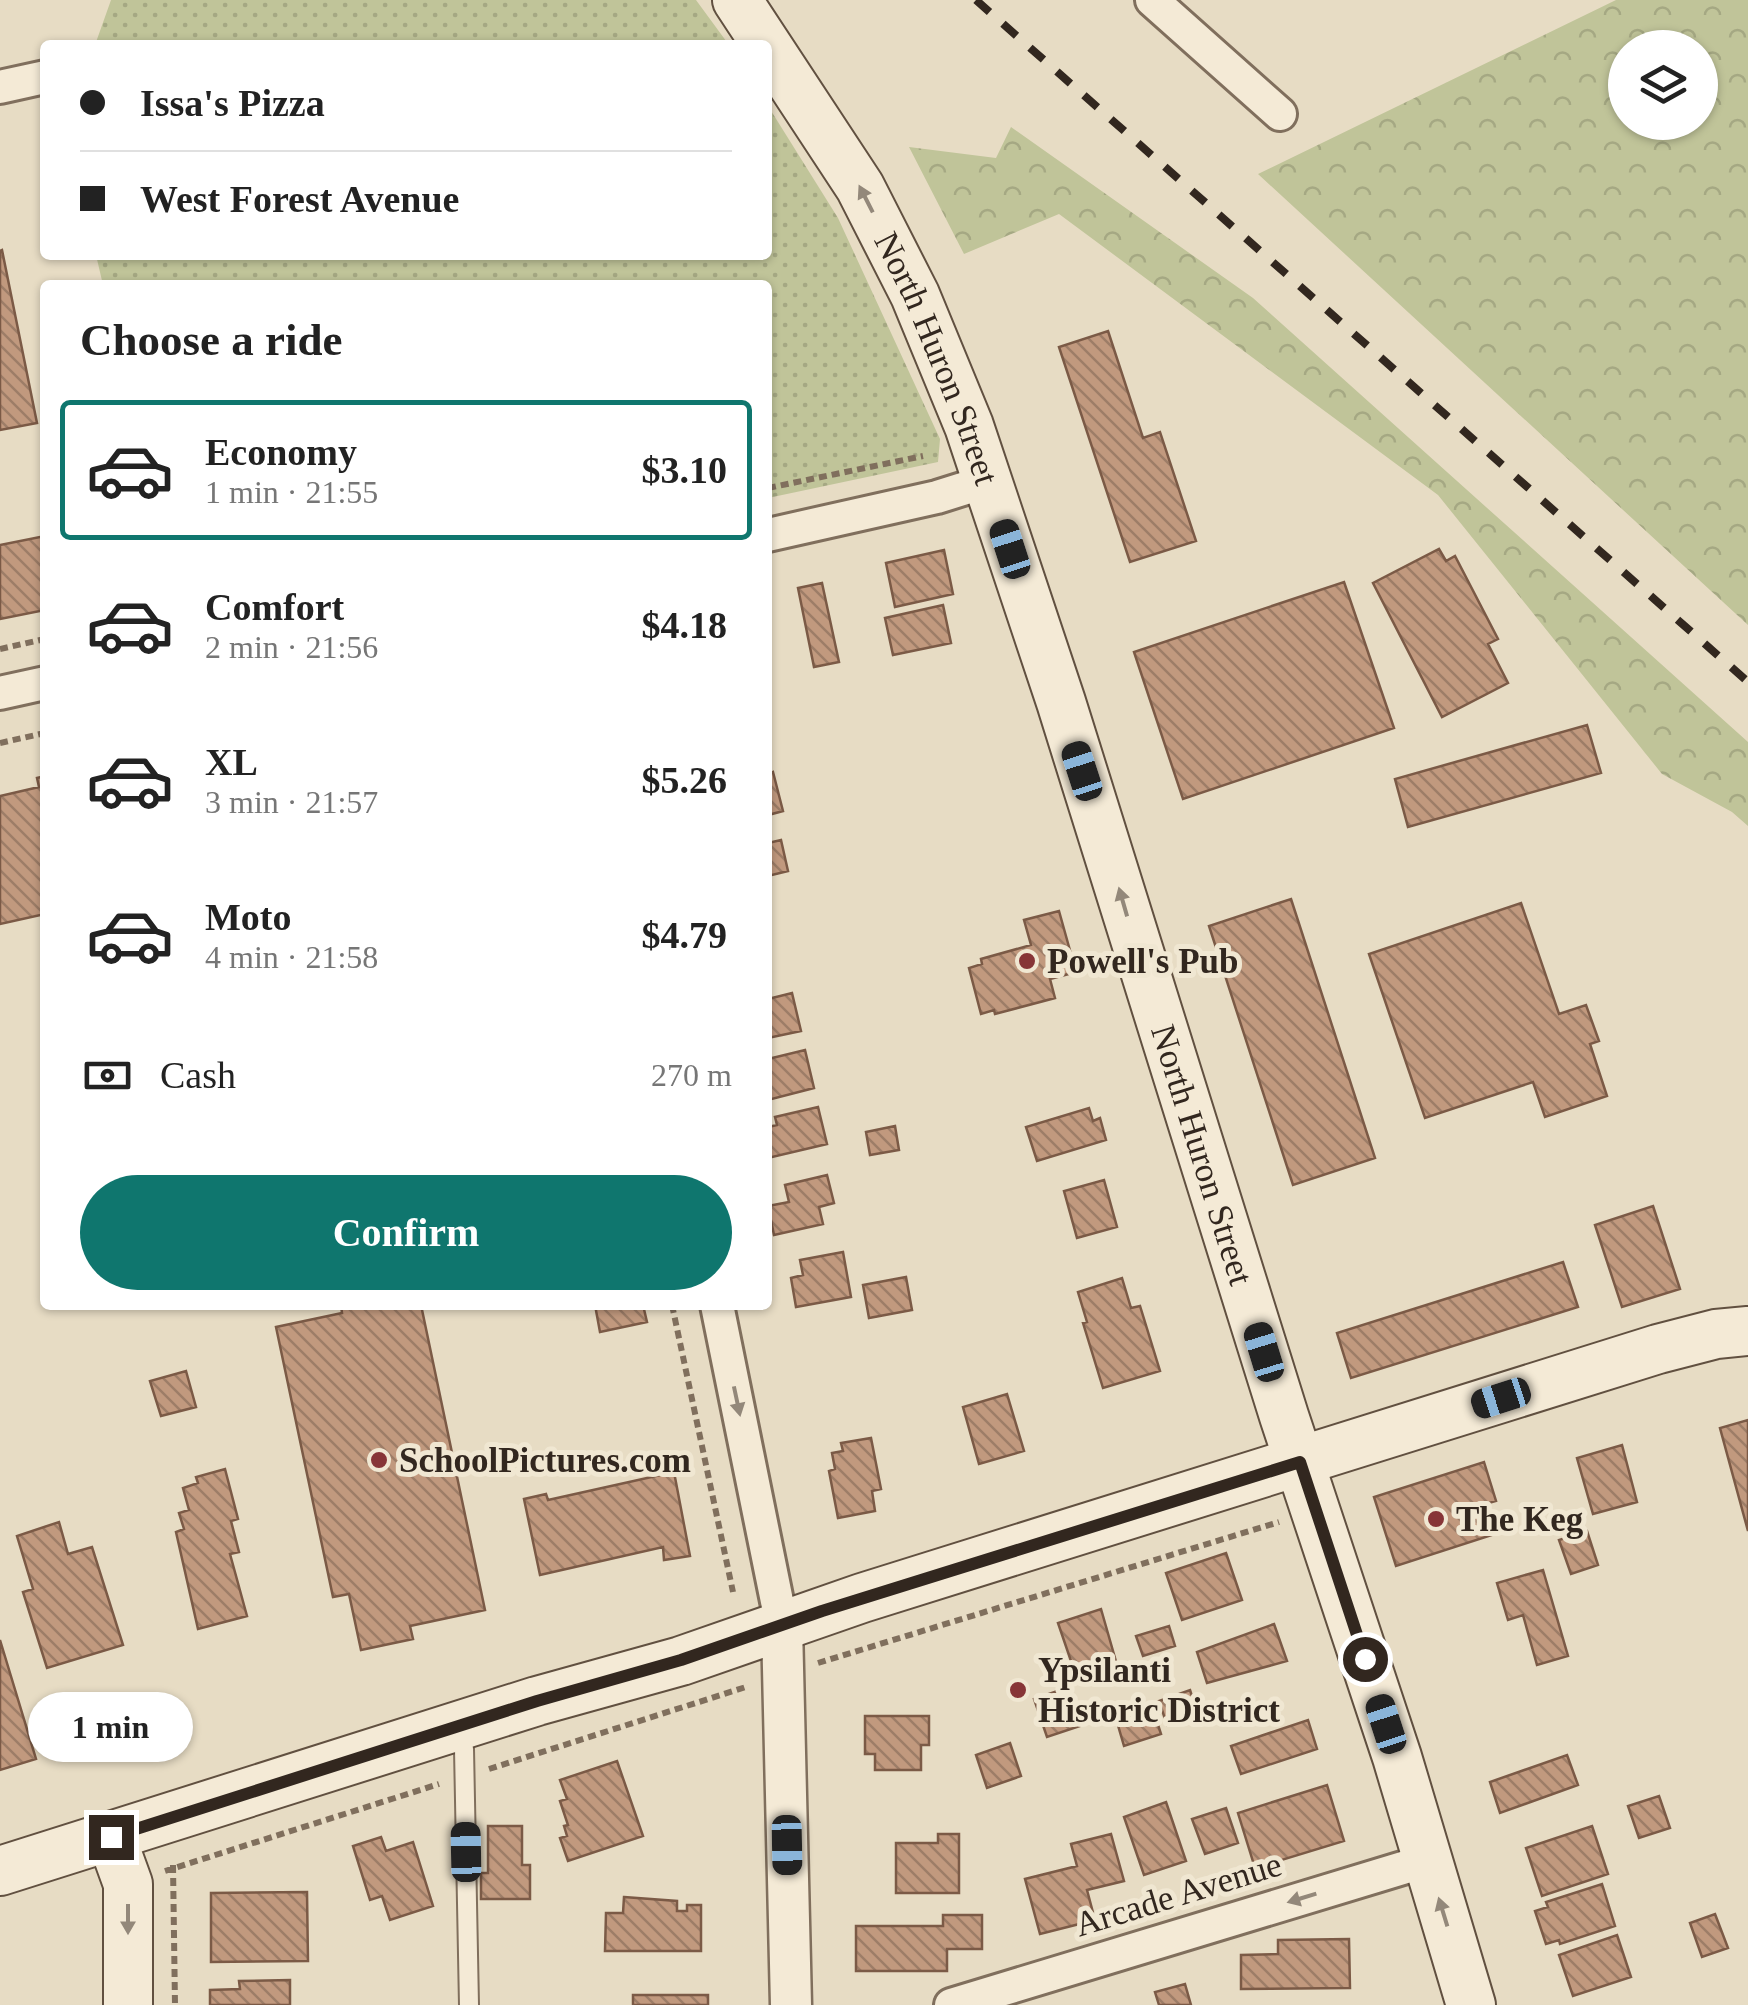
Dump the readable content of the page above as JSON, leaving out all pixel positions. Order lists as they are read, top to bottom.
{
  "streets": {
    "main road": ["North Huron Street"],
    "street": ["Arcade Avenue"]
  },
  "crossings": [
    ["North Huron Street", "Arcade Avenue"]
  ],
  "one_way": ["North Huron Street", "Arcade Avenue"],
  "places": [
    "Powell's Pub",
    "SchoolPictures.com",
    "The Keg",
    "Ypsilanti Historic District"
  ],
  "page": {
    "banner": ["Issa's Pizza", "West Forest Avenue"],
    "heading": "Choose a ride",
    "list": [
      {
        "name": "Economy",
        "note": "1 min · 21:55",
        "value": "$3.10"
      },
      {
        "name": "Comfort",
        "note": "2 min · 21:56",
        "value": "$4.18"
      },
      {
        "name": "XL",
        "note": "3 min · 21:57",
        "value": "$5.26"
      },
      {
        "name": "Moto",
        "note": "4 min · 21:58",
        "value": "$4.79"
      }
    ],
    "pay": ["Cash", "270 m"],
    "buttons": "Confirm",
    "bubble": "1 min"
  }
}
